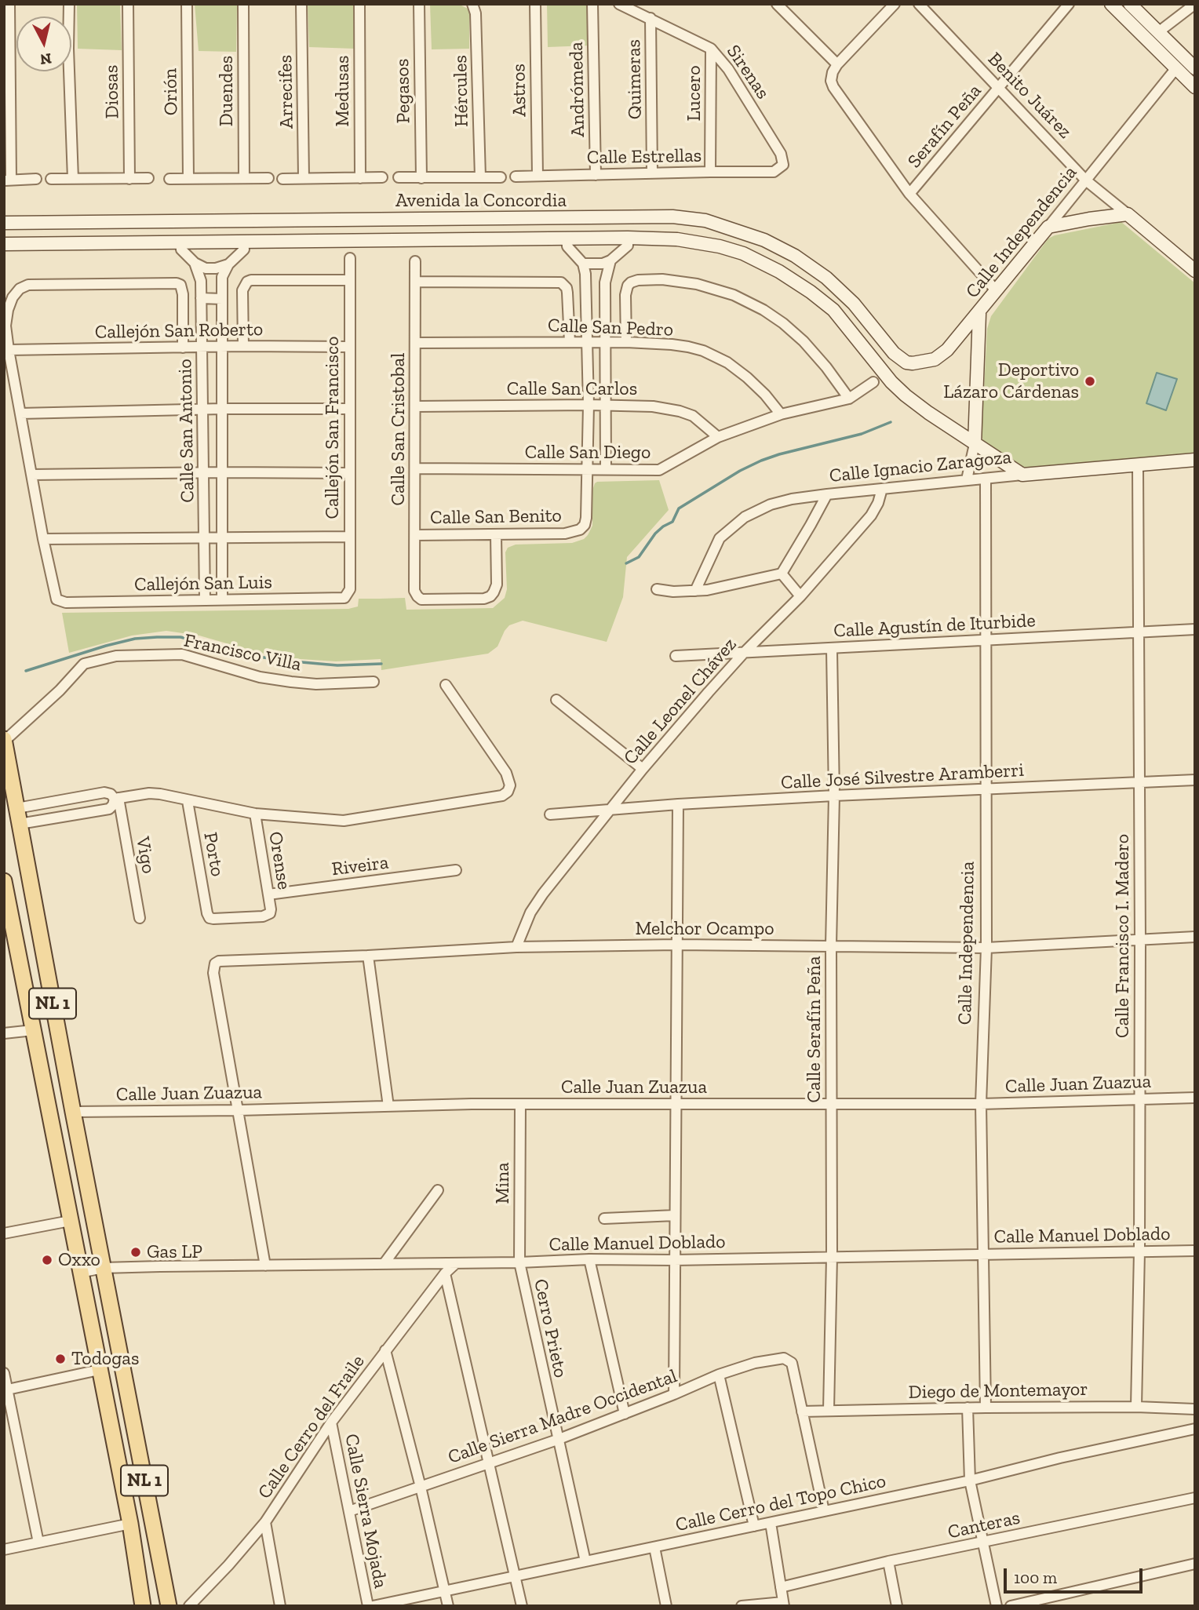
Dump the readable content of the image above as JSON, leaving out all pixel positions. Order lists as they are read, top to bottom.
{
  "streets": {
    "main road": [
      "Benito Juárez",
      "Avenida la Concordia",
      "Calle Independencia",
      "Calle Ignacio Zaragoza",
      "NL 1"
    ],
    "street": [
      "Sirenas",
      "Quimeras",
      "Andrómeda",
      "Astros",
      "Duendes",
      "Medusas",
      "Pegasos",
      "Hércules",
      "Diosas",
      "Orión",
      "Arrecifes",
      "Lucero",
      "Serafín Peña",
      "Calle Estrellas",
      "Calle San Pedro",
      "Callejón San Roberto",
      "Calle San Carlos",
      "Callejón San Francisco",
      "Calle San Cristobal",
      "Calle San Antonio",
      "Calle San Diego",
      "Calle San Benito",
      "Callejón San Luis",
      "Calle Agustín de Iturbide",
      "Francisco Villa",
      "Calle Leonel Chávez",
      "Calle José Silvestre Aramberri",
      "Porto",
      "Vigo",
      "Orense",
      "Riveira",
      "Melchor Ocampo",
      "Calle Francisco I. Madero",
      "Calle Serafín Peña",
      "Calle Juan Zuazua",
      "Mina",
      "Calle Manuel Doblado",
      "Cerro Prieto",
      "Diego de Montemayor",
      "Calle Sierra Madre Occidental",
      "Calle Cerro del Fraile",
      "Calle Cerro del Topo Chico",
      "Calle Sierra Mojada",
      "Canteras"
    ]
  },
  "crossings": [
    ["Sirenas", "Quimeras"],
    ["Sirenas", "Lucero"],
    ["Sirenas", "Calle Estrellas"],
    ["Quimeras", "Calle Estrellas"],
    ["Andrómeda", "Calle Estrellas"],
    ["Astros", "Calle Estrellas"],
    ["Lucero", "Calle Estrellas"],
    ["Benito Juárez", "Serafín Peña"],
    ["Benito Juárez", "Calle Independencia"],
    ["Avenida la Concordia", "Calle Independencia"],
    ["Avenida la Concordia", "Calle San Antonio"],
    ["Avenida la Concordia", "Calle Ignacio Zaragoza"],
    ["Calle Independencia", "Calle Ignacio Zaragoza"],
    ["Calle Independencia", "Calle Agustín de Iturbide"],
    ["Calle Independencia", "Calle José Silvestre Aramberri"],
    ["Calle Independencia", "Melchor Ocampo"],
    ["Calle Independencia", "Calle Juan Zuazua"],
    ["Calle Independencia", "Calle Manuel Doblado"],
    ["Calle Independencia", "Diego de Montemayor"],
    ["Calle San Pedro", "Calle San Cristobal"],
    ["Calle San Pedro", "Calle San Diego"],
    ["Calle San Pedro", "Calle San Benito"],
    ["Callejón San Roberto", "Callejón San Francisco"],
    ["Callejón San Roberto", "Calle San Antonio"],
    ["Calle San Carlos", "Calle San Cristobal"],
    ["Calle San Carlos", "Calle San Diego"],
    ["Calle San Carlos", "Calle San Benito"],
    ["Callejón San Francisco", "Callejón San Luis"],
    ["Calle San Cristobal", "Calle San Diego"],
    ["Calle San Cristobal", "Calle San Benito"],
    ["Calle San Antonio", "Callejón San Luis"],
    ["Calle San Diego", "Calle San Benito"],
    ["Calle Ignacio Zaragoza", "Calle Leonel Chávez"],
    ["Calle Ignacio Zaragoza", "Calle Francisco I. Madero"],
    ["Calle Agustín de Iturbide", "Calle Leonel Chávez"],
    ["Calle Agustín de Iturbide", "Calle Francisco I. Madero"],
    ["Calle Agustín de Iturbide", "Calle Serafín Peña"],
    ["Francisco Villa", "NL 1"],
    ["Calle Leonel Chávez", "Calle José Silvestre Aramberri"],
    ["Calle Leonel Chávez", "Melchor Ocampo"],
    ["Calle José Silvestre Aramberri", "Calle Francisco I. Madero"],
    ["Calle José Silvestre Aramberri", "Calle Serafín Peña"],
    ["Porto", "Orense"],
    ["Orense", "Riveira"],
    ["Melchor Ocampo", "Calle Francisco I. Madero"],
    ["Melchor Ocampo", "Calle Serafín Peña"],
    ["Melchor Ocampo", "Calle Juan Zuazua"],
    ["Calle Francisco I. Madero", "Calle Juan Zuazua"],
    ["Calle Francisco I. Madero", "Calle Manuel Doblado"],
    ["Calle Francisco I. Madero", "Diego de Montemayor"],
    ["NL 1", "Calle Juan Zuazua"],
    ["NL 1", "Calle Manuel Doblado"],
    ["Calle Serafín Peña", "Calle Juan Zuazua"],
    ["Calle Serafín Peña", "Calle Manuel Doblado"],
    ["Calle Serafín Peña", "Diego de Montemayor"],
    ["Calle Juan Zuazua", "Mina"],
    ["Mina", "Calle Manuel Doblado"],
    ["Mina", "Cerro Prieto"],
    ["Calle Manuel Doblado", "Cerro Prieto"],
    ["Calle Manuel Doblado", "Calle Cerro del Fraile"],
    ["Cerro Prieto", "Calle Sierra Madre Occidental"],
    ["Cerro Prieto", "Calle Cerro del Topo Chico"],
    ["Diego de Montemayor", "Calle Sierra Madre Occidental"],
    ["Calle Sierra Madre Occidental", "Calle Sierra Mojada"],
    ["Calle Cerro del Fraile", "Calle Sierra Mojada"]
  ],
  "places": [
    "Deportivo Lázaro Cárdenas",
    "Gas LP",
    "Oxxo",
    "Todogas"
  ],
  "scale_bar": "100 m",
  "north": "bottom"
}
